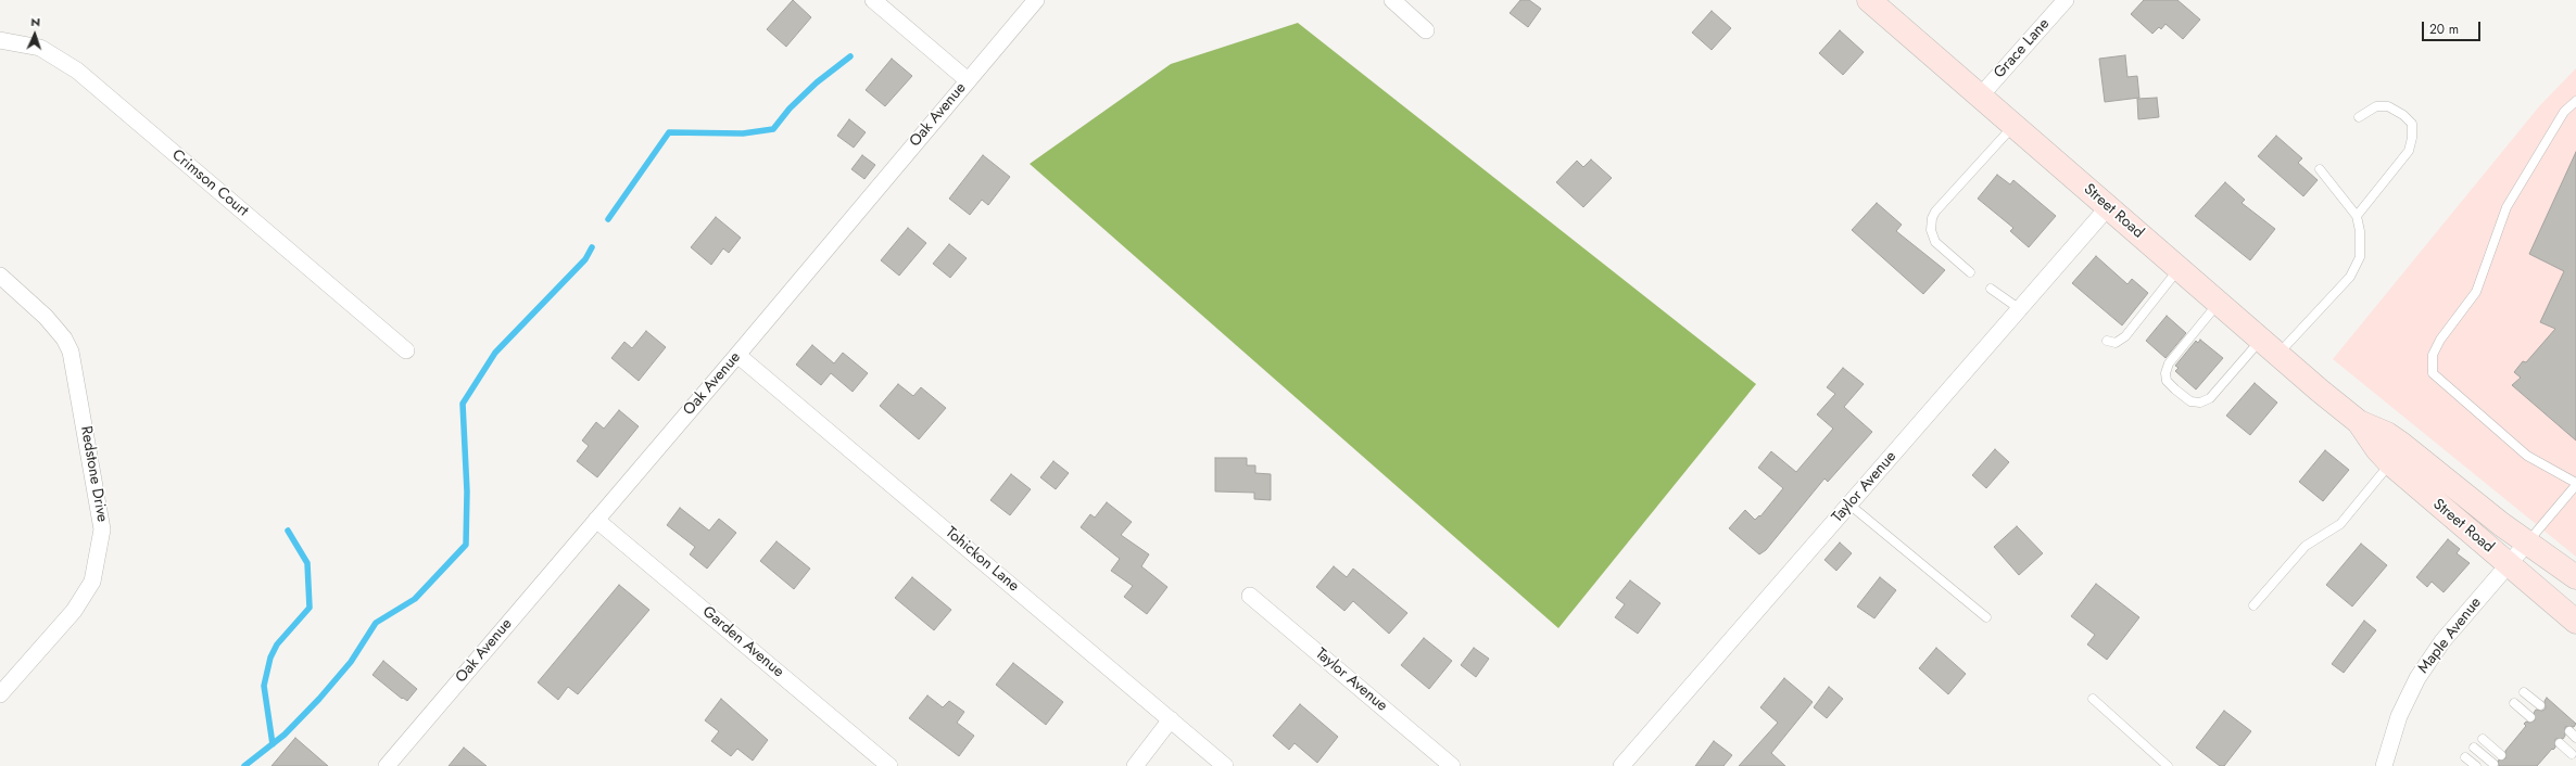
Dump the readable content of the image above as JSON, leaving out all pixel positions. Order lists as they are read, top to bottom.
{
  "streets": {
    "main road": ["Street Road"],
    "street": [
      "Grace Lane",
      "Oak Avenue",
      "Crimson Court",
      "Redstone Drive",
      "Taylor Avenue",
      "Tohickon Lane",
      "Maple Avenue",
      "Garden Avenue"
    ]
  },
  "crossings": [
    ["Grace Lane", "Street Road"],
    ["Oak Avenue", "Tohickon Lane"],
    ["Oak Avenue", "Garden Avenue"],
    ["Street Road", "Taylor Avenue"],
    ["Street Road", "Maple Avenue"]
  ],
  "scale_bar": "20 m",
  "north": "top"
}
